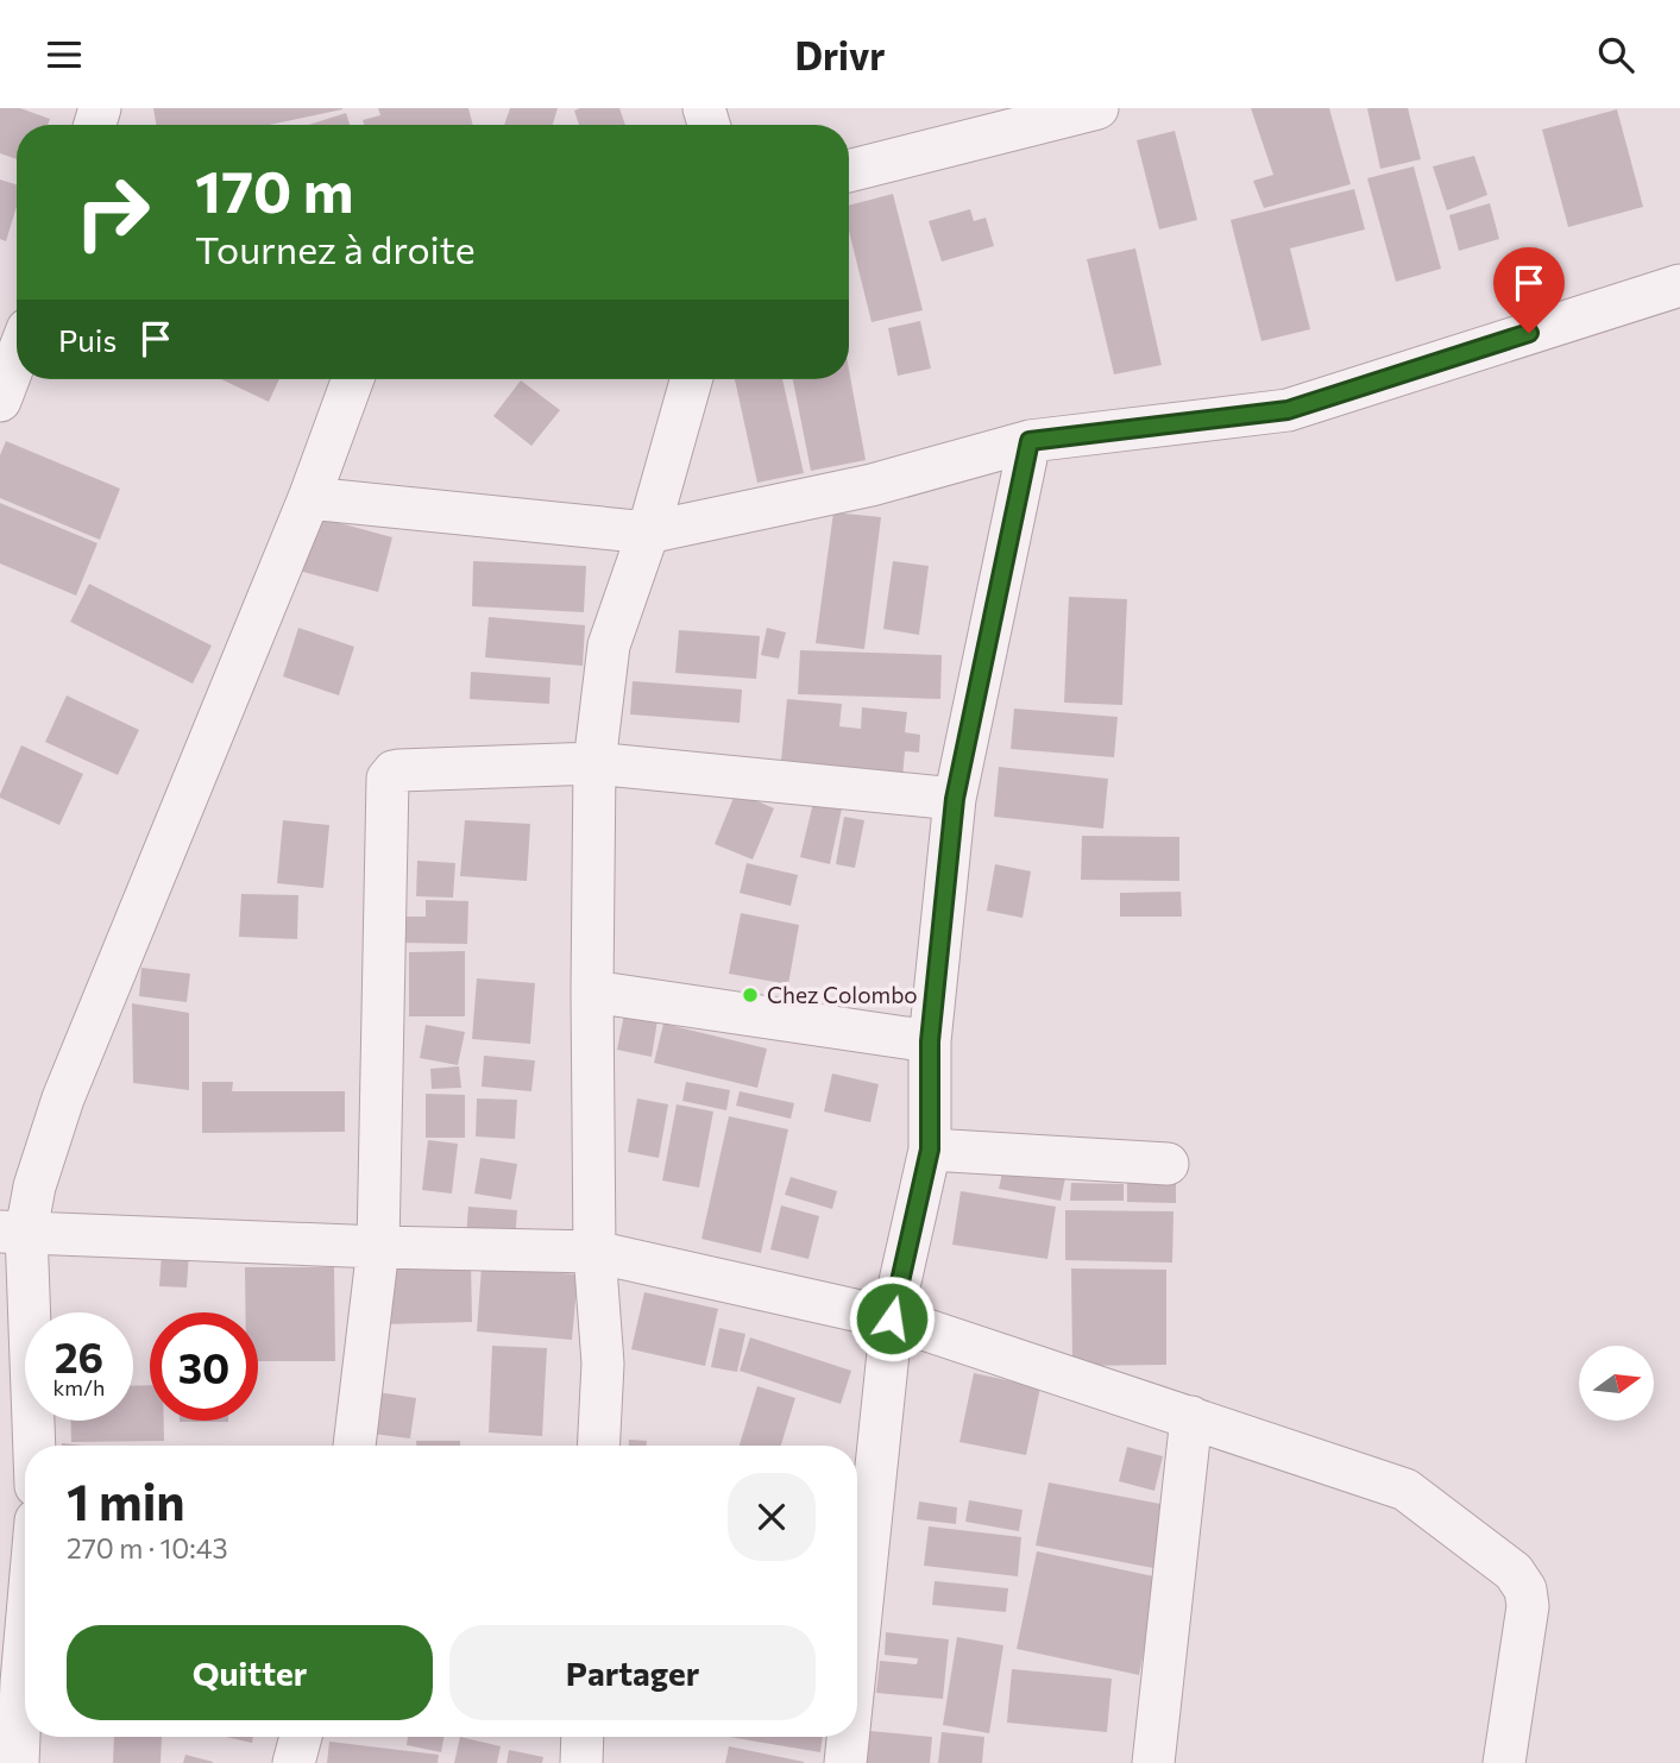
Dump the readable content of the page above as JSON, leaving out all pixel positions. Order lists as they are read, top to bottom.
{
  "places": ["Chez Colombo"],
  "north": "right",
  "page": {
    "header": "Drivr",
    "turn": ["170 m", "Tournez à droite"],
    "then": "Puis",
    "speed": "26 km/h",
    "limit": "30",
    "heading": ["1 min", "270 m · 10:43"],
    "buttons": ["Quitter", "Partager"]
  }
}
